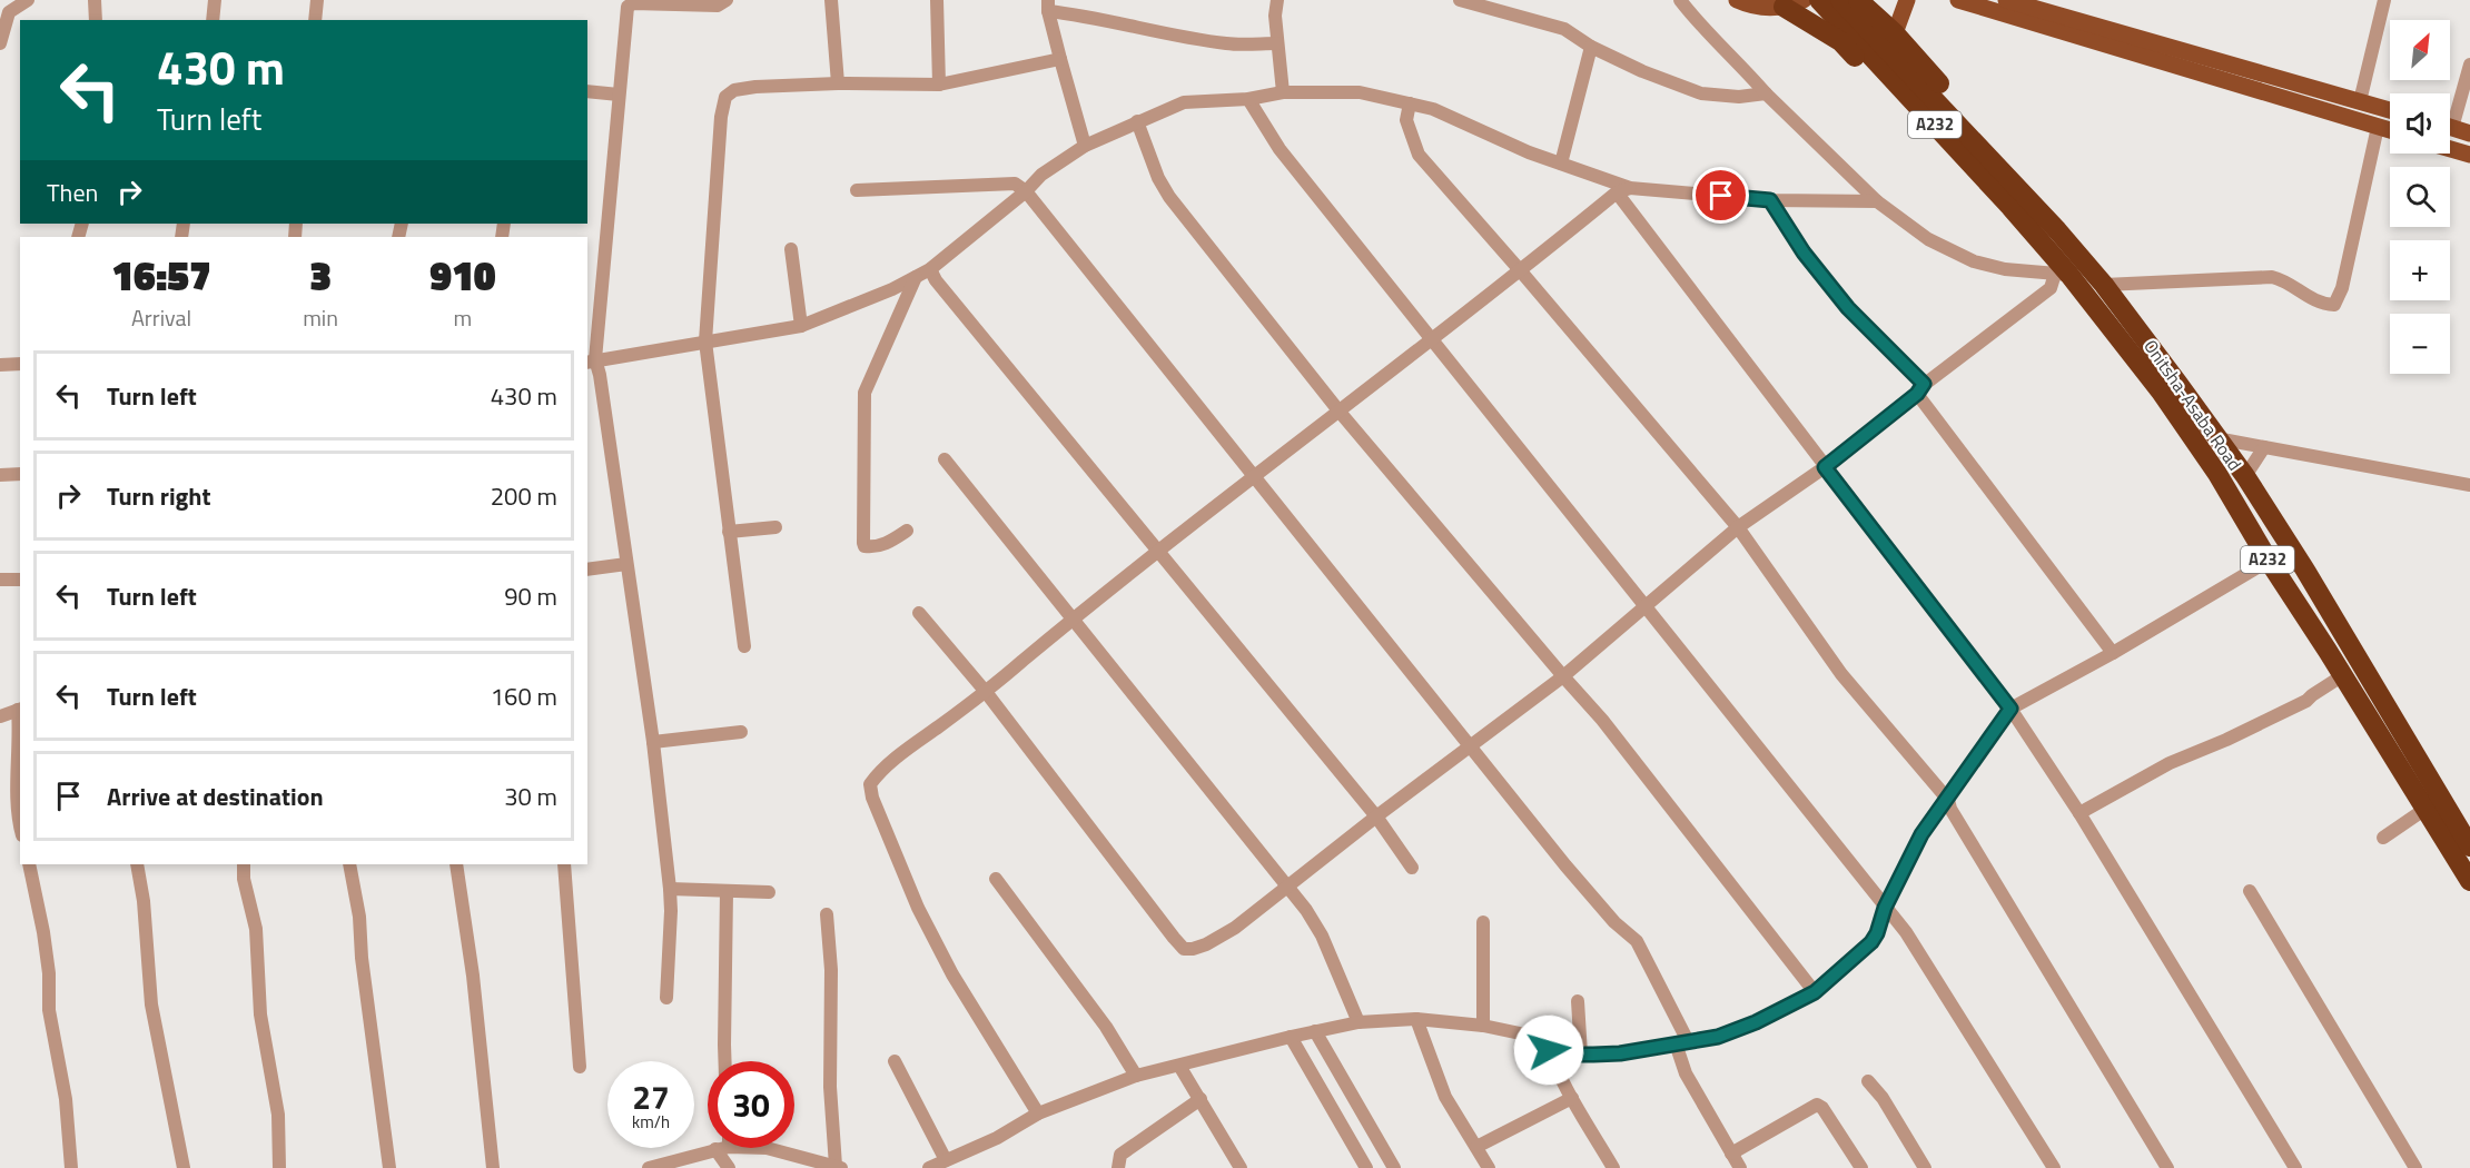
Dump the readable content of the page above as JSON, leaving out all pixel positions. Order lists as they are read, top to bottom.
{
  "streets": {
    "highway": ["A232", "Onitsha-Asaba Road"]
  },
  "north": "top right",
  "page": {
    "map_buttons": ["+", "−"],
    "turn": ["430 m", "Turn left"],
    "then": "Then",
    "eta": [
      "16:57",
      "Arrival",
      "3",
      "min",
      "910",
      "m"
    ],
    "list": [
      {
        "name": "Turn left",
        "value": "430 m"
      },
      {
        "name": "Turn right",
        "value": "200 m"
      },
      {
        "name": "Turn left",
        "value": "90 m"
      },
      {
        "name": "Turn left",
        "value": "160 m"
      },
      {
        "name": "Arrive at destination",
        "value": "30 m"
      }
    ],
    "speed": "27 km/h",
    "limit": "30"
  }
}
